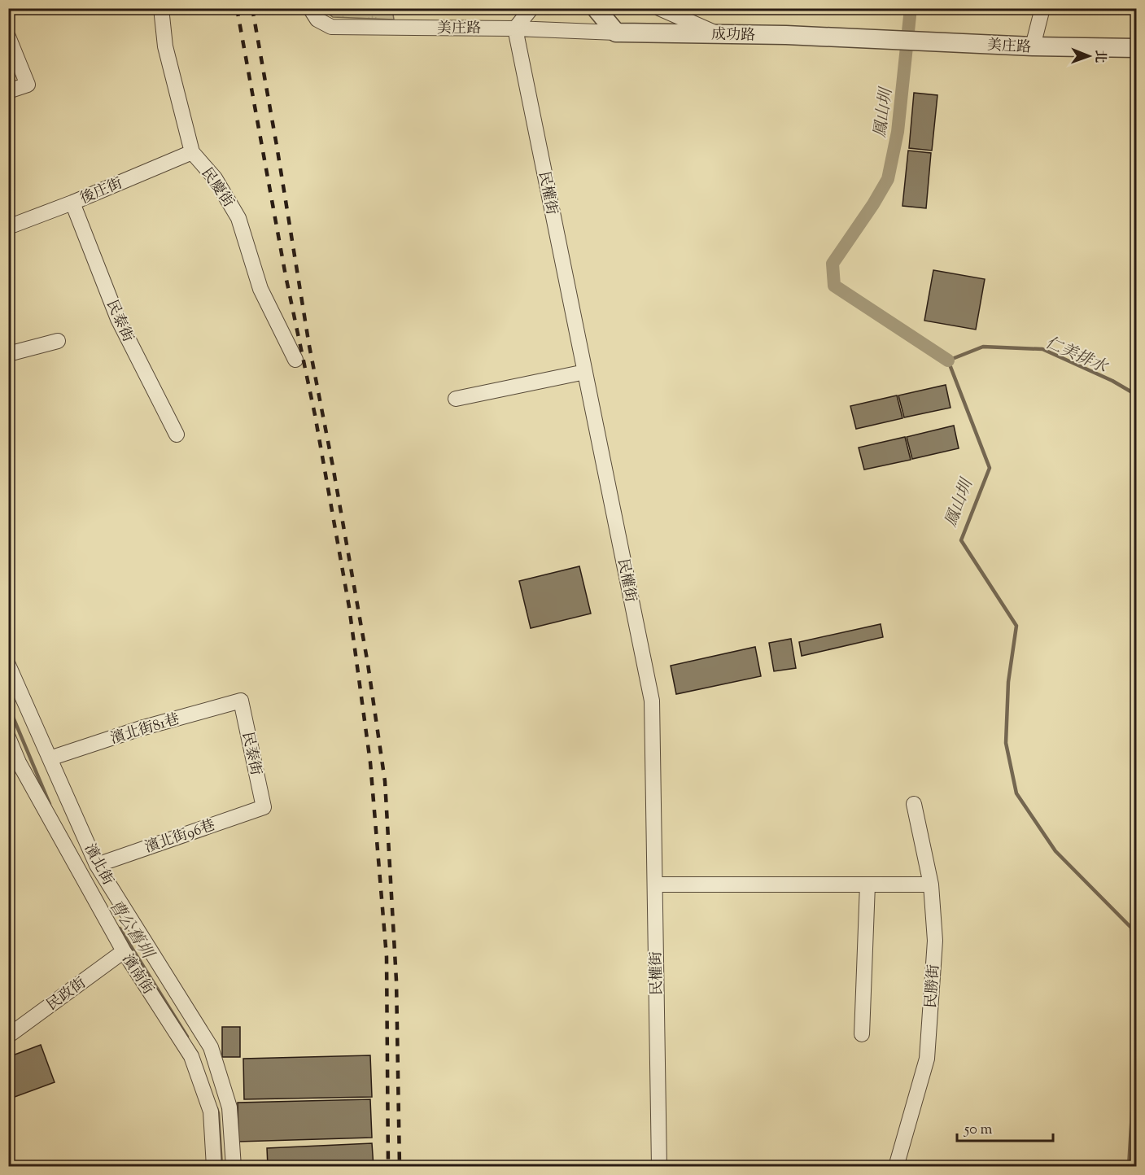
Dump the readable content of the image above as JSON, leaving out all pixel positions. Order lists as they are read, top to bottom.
{
  "streets": {
    "street": [
      "美庄路",
      "成功路",
      "民慶街",
      "後庄街",
      "民權街",
      "民泰街",
      "濱北街81巷",
      "濱北街96巷",
      "濱北街",
      "濱南街",
      "民勝街",
      "民政街"
    ]
  },
  "crossings": [
    ["美庄路", "成功路"],
    ["美庄路", "民權街"],
    ["民慶街", "後庄街"],
    ["後庄街", "民泰街"],
    ["民泰街", "濱北街81巷"],
    ["民泰街", "濱北街96巷"],
    ["濱北街81巷", "濱北街"],
    ["濱北街96巷", "濱北街"],
    ["濱南街", "民政街"]
  ],
  "water": ["鳳山圳", "仁美排水", "曹公舊圳"],
  "scale_bar": "50 m",
  "north": "right"
}
